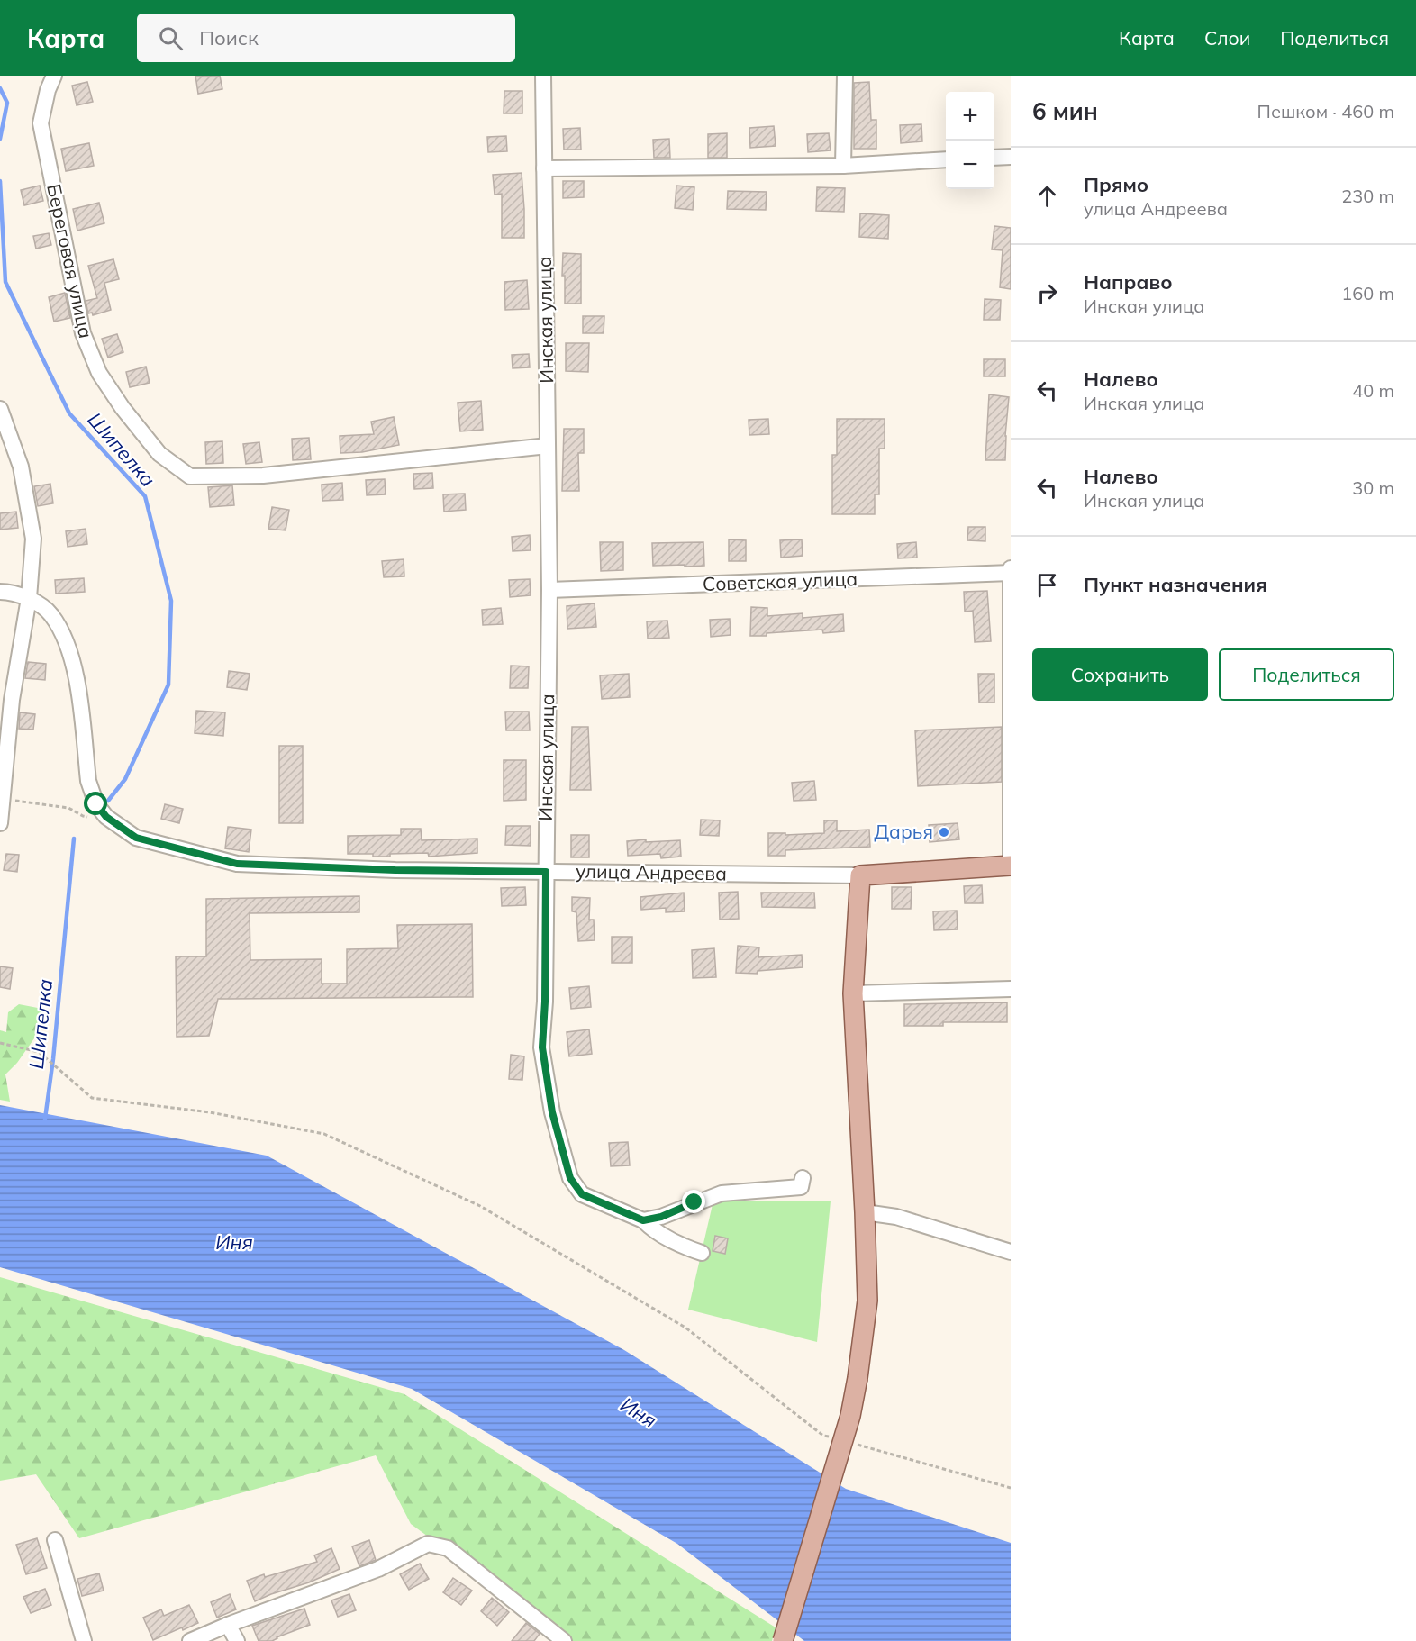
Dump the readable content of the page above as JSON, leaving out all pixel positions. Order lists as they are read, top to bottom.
{
  "streets": {
    "main road": ["улица Андреева"],
    "street": ["Береговая улица", "Инская улица", "Советская улица"]
  },
  "crossings": [
    ["Береговая улица", "Инская улица"],
    ["Инская улица", "Советская улица"],
    ["Инская улица", "улица Андреева"]
  ],
  "water": ["Шипелка", "Иня"],
  "places": ["Дарья"],
  "page": {
    "header": "Карта",
    "search": "Поиск",
    "nav": ["Карта", "Слои", "Поделиться"],
    "heading": ["6 мин", "Пешком · 460 m"],
    "map_buttons": ["+", "−"],
    "list": [
      ["Прямо", "улица Андреева", "230 m"],
      ["Направо", "Инская улица", "160 m"],
      ["Налево", "Инская улица", "40 m"],
      ["Налево", "Инская улица", "30 m"],
      "Пункт назначения"
    ],
    "buttons": ["Сохранить", "Поделиться"]
  }
}
